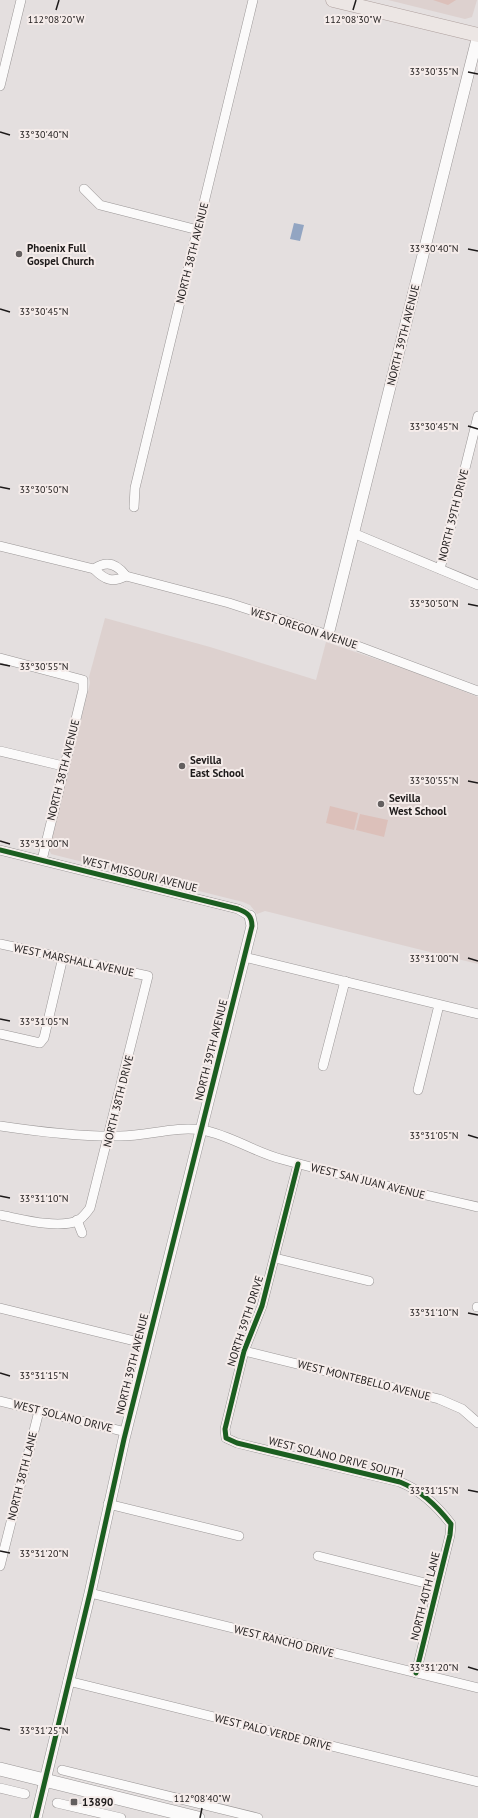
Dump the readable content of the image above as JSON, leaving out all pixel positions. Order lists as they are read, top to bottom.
{
  "streets": {
    "street": [
      "NORTH 38TH AVENUE",
      "NORTH 39TH AVENUE",
      "NORTH 39TH DRIVE",
      "WEST OREGON AVENUE",
      "WEST MISSOURI AVENUE",
      "WEST MARSHALL AVENUE",
      "NORTH 38TH DRIVE",
      "WEST SAN JUAN AVENUE",
      "WEST MONTEBELLO AVENUE",
      "WEST SOLANO DRIVE",
      "WEST SOLANO DRIVE SOUTH",
      "NORTH 38TH LANE",
      "NORTH 40TH LANE",
      "WEST RANCHO DRIVE",
      "WEST PALO VERDE DRIVE"
    ]
  },
  "crossings": [
    ["NORTH 38TH AVENUE", "WEST MISSOURI AVENUE"],
    ["NORTH 39TH AVENUE", "WEST OREGON AVENUE"],
    ["NORTH 39TH AVENUE", "WEST MISSOURI AVENUE"],
    ["NORTH 39TH AVENUE", "WEST SAN JUAN AVENUE"],
    ["NORTH 39TH AVENUE", "WEST SOLANO DRIVE"],
    ["NORTH 39TH AVENUE", "WEST RANCHO DRIVE"],
    ["NORTH 39TH AVENUE", "WEST PALO VERDE DRIVE"],
    ["NORTH 39TH DRIVE", "WEST SAN JUAN AVENUE"],
    ["NORTH 39TH DRIVE", "WEST MONTEBELLO AVENUE"],
    ["NORTH 39TH DRIVE", "WEST SOLANO DRIVE SOUTH"],
    ["WEST MARSHALL AVENUE", "NORTH 38TH DRIVE"],
    ["NORTH 38TH DRIVE", "WEST SAN JUAN AVENUE"],
    ["WEST SOLANO DRIVE", "NORTH 38TH LANE"],
    ["WEST SOLANO DRIVE SOUTH", "NORTH 40TH LANE"],
    ["NORTH 40TH LANE", "WEST RANCHO DRIVE"]
  ],
  "places": {
    "other": ["Phoenix Full Gospel Church", "Sevilla East School", "Sevilla West School"],
    "transit": ["13890"]
  },
  "coordinates": [
    "112°08'20\"W",
    "112°08'30\"W",
    "33°30'35\"N",
    "33°30'40\"N",
    "33°30'45\"N",
    "33°30'50\"N",
    "33°30'55\"N",
    "33°31'00\"N",
    "33°31'05\"N",
    "33°31'10\"N",
    "33°31'15\"N",
    "33°31'20\"N",
    "33°31'25\"N",
    "112°08'40\"W"
  ]
}
